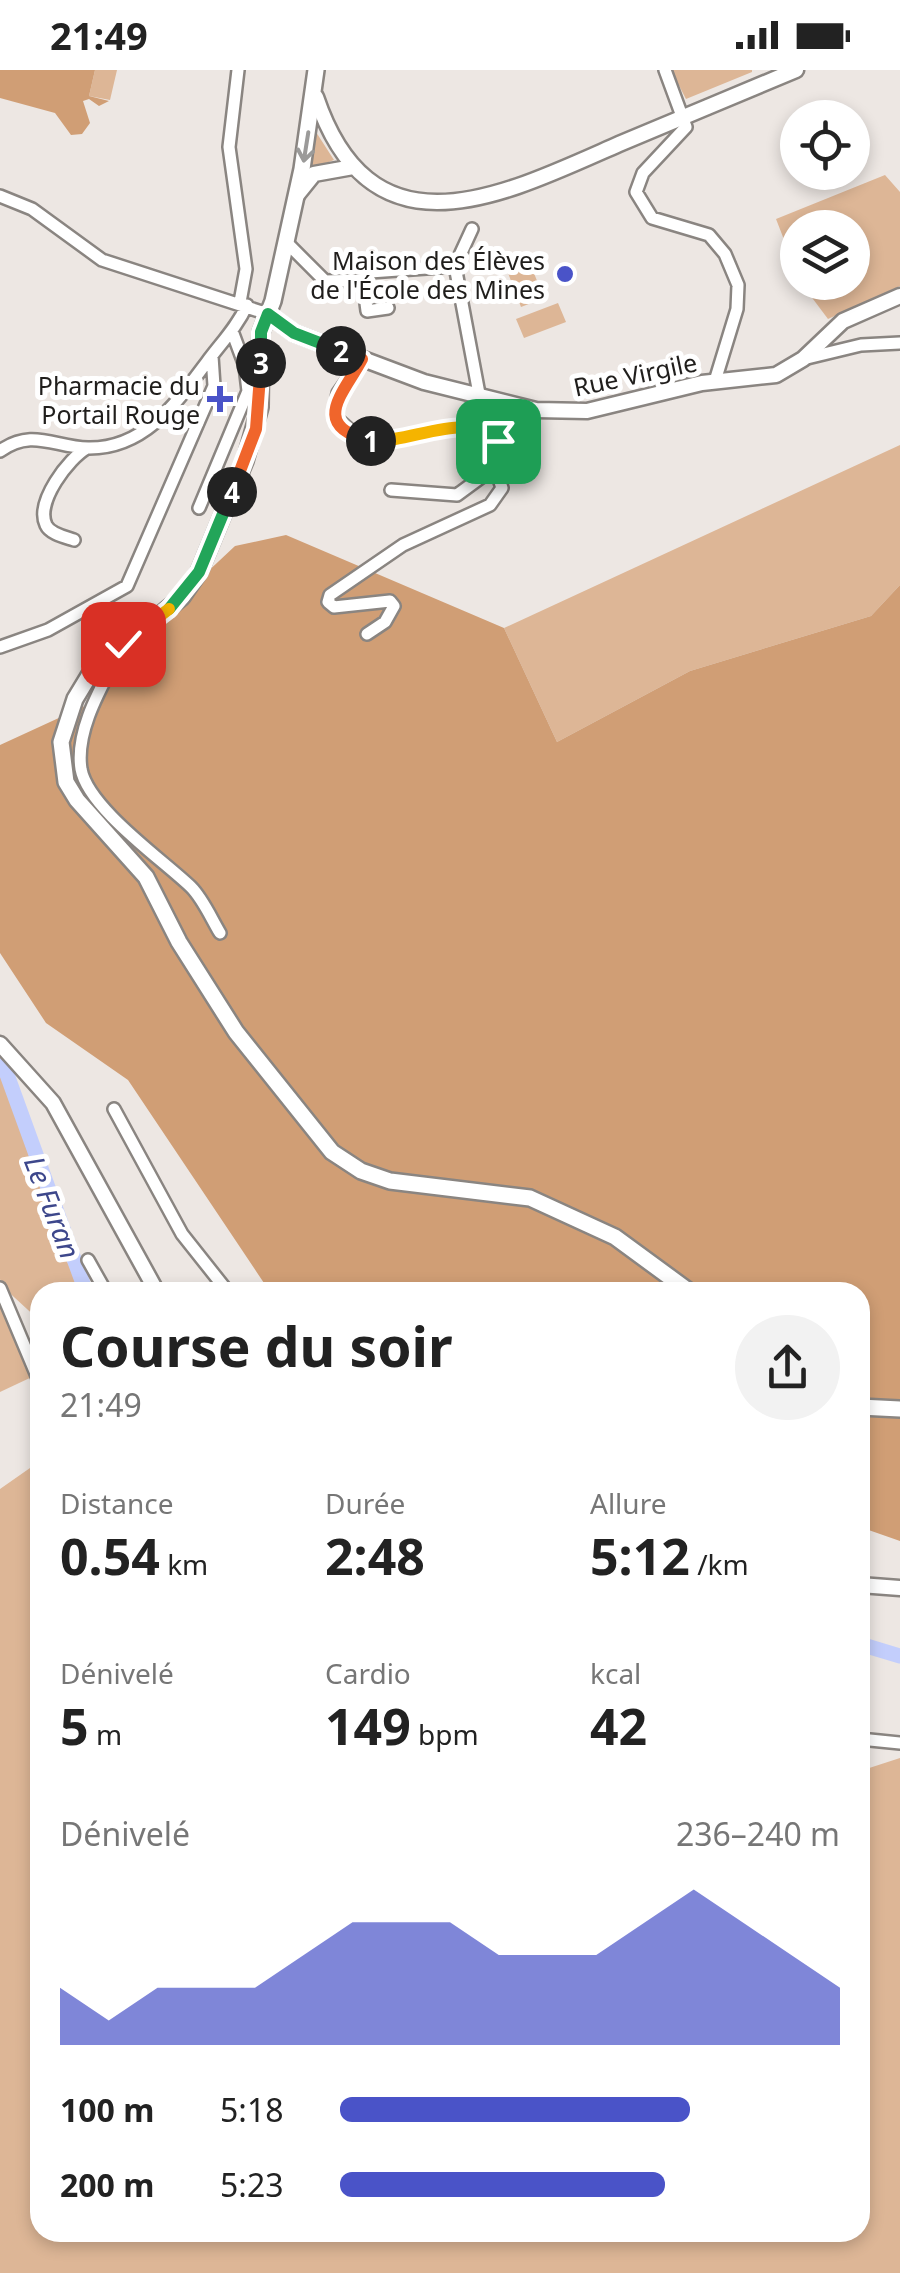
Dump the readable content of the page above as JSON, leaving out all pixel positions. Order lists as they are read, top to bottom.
{
  "streets": {
    "street": ["Rue Virgile"]
  },
  "water": ["Le Furan"],
  "places": {
    "other": ["Maison des Élèves de l'École des Mines"],
    "health": ["Pharmacie du Portail Rouge"]
  },
  "page": {
    "status": "21:49",
    "pins": [
      "2",
      "3",
      "1",
      "4"
    ],
    "heading": ["Course du soir", "21:49"],
    "stats": [
      ["Distance", "0.54 km"],
      ["Durée", "2:48"],
      ["Allure", "5:12 /km"],
      ["Dénivelé", "5 m"],
      ["Cardio", "149 bpm"],
      ["kcal", "42"]
    ],
    "chart": ["Dénivelé", "236–240 m"],
    "list": [
      {
        "name": "100 m",
        "note": "5:18"
      },
      {
        "name": "200 m",
        "note": "5:23"
      }
    ]
  }
}
